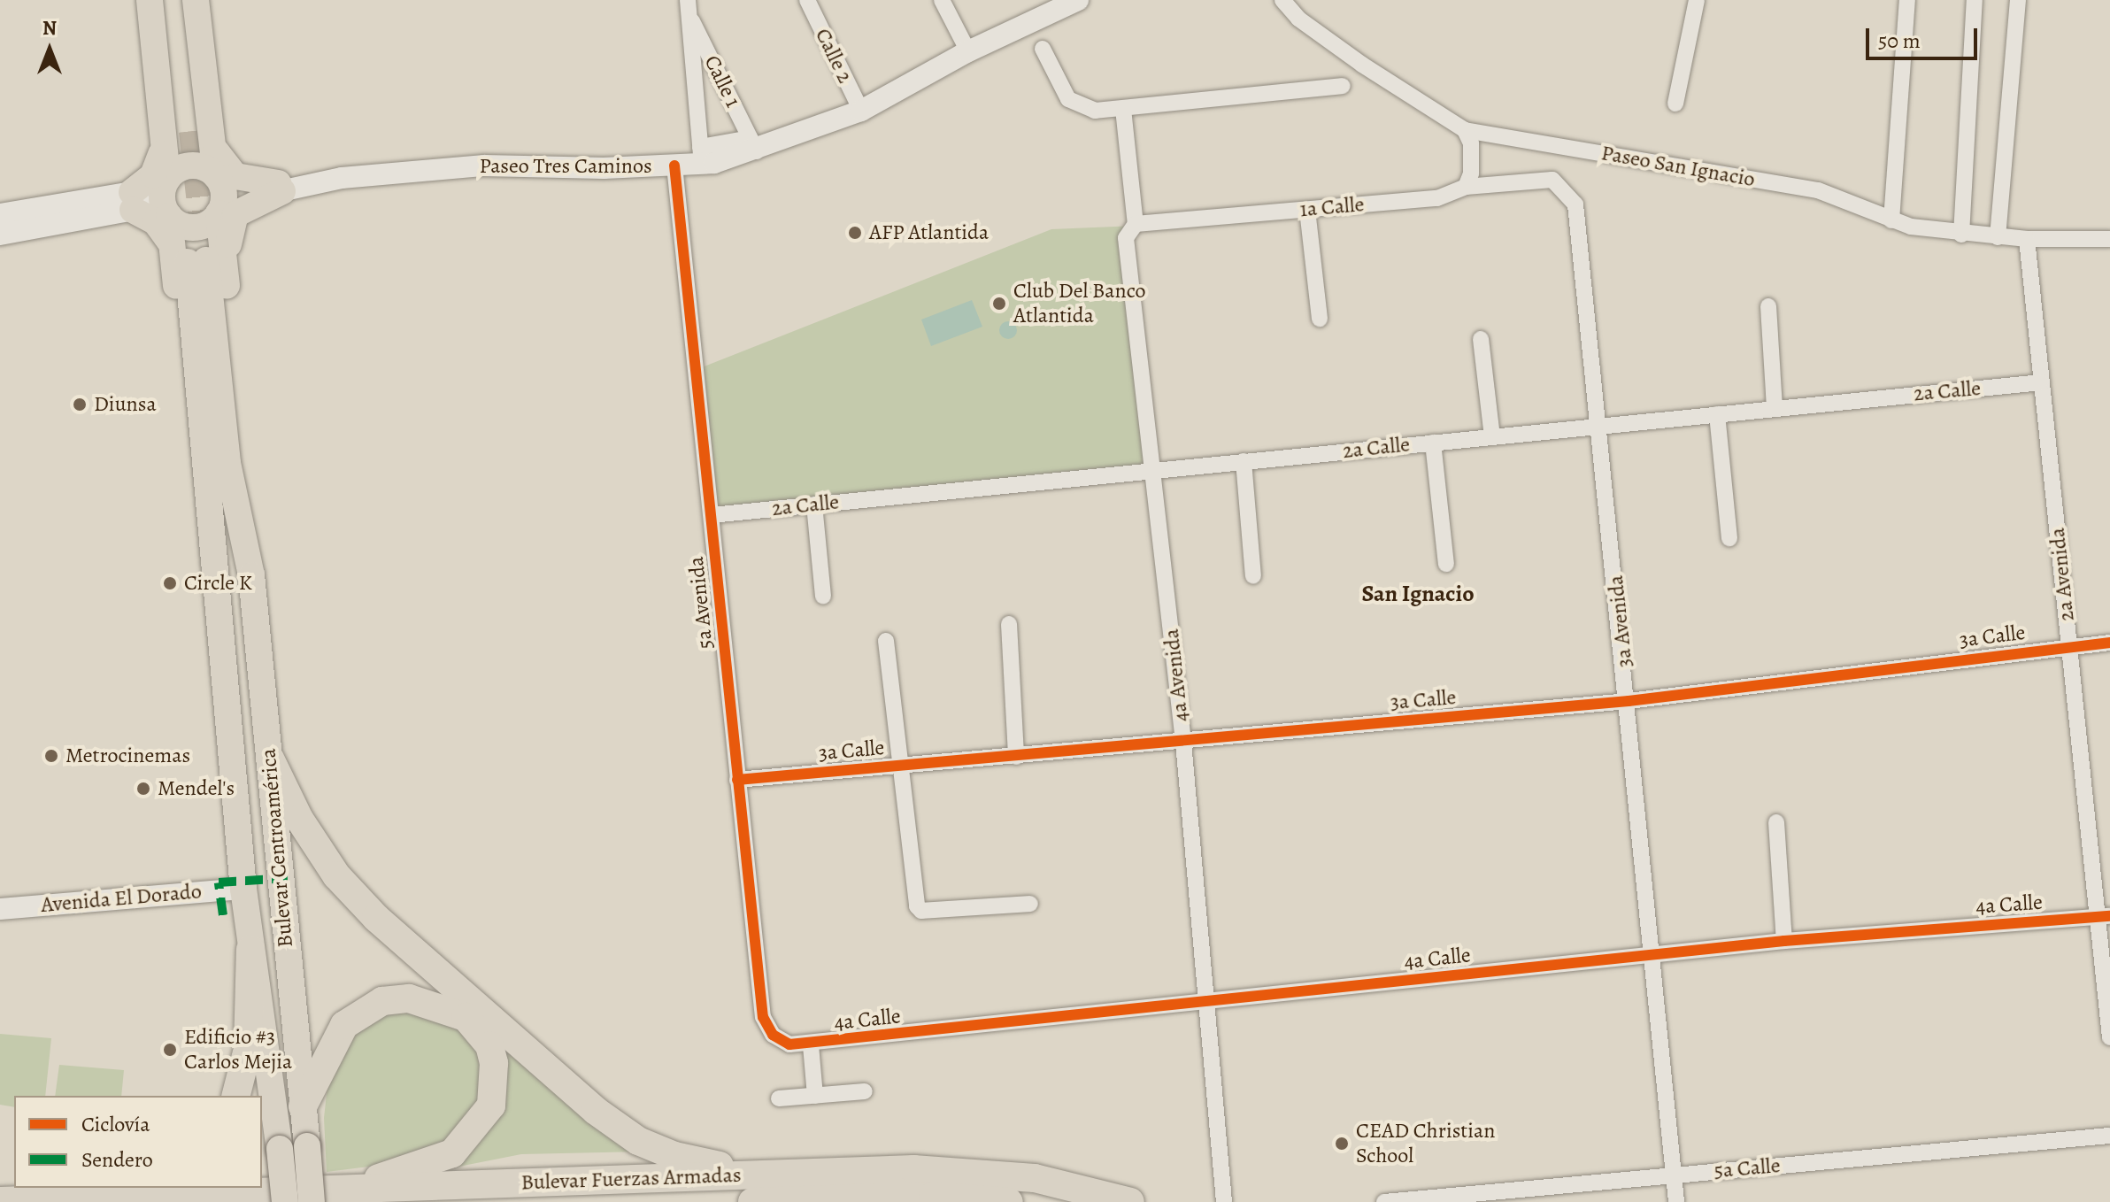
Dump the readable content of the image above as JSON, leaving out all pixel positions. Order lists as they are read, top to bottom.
{
  "streets": {
    "highway": ["Bulevar Fuerzas Armadas"],
    "main road": ["Bulevar Centroamérica"],
    "street": [
      "Calle 2",
      "Calle 1",
      "Paseo Tres Caminos",
      "Paseo San Ignacio",
      "1a Calle",
      "2a Calle",
      "2a Avenida",
      "5a Avenida",
      "3a Avenida",
      "3a Calle",
      "4a Avenida",
      "Avenida El Dorado",
      "4a Calle",
      "5a Calle"
    ]
  },
  "crossings": [
    ["Calle 2", "Paseo Tres Caminos"],
    ["Calle 1", "Paseo Tres Caminos"],
    ["Paseo Tres Caminos", "5a Avenida"],
    ["Paseo Tres Caminos", "Bulevar Centroamérica"],
    ["Paseo San Ignacio", "2a Avenida"],
    ["1a Calle", "3a Avenida"],
    ["1a Calle", "4a Avenida"],
    ["2a Calle", "2a Avenida"],
    ["2a Calle", "5a Avenida"],
    ["2a Calle", "3a Avenida"],
    ["2a Calle", "4a Avenida"],
    ["2a Avenida", "3a Calle"],
    ["2a Avenida", "4a Calle"],
    ["5a Avenida", "3a Calle"],
    ["5a Avenida", "4a Calle"],
    ["3a Avenida", "3a Calle"],
    ["3a Avenida", "4a Calle"],
    ["3a Avenida", "5a Calle"],
    ["3a Calle", "4a Avenida"],
    ["4a Avenida", "4a Calle"],
    ["Bulevar Centroamérica", "Avenida El Dorado"]
  ],
  "districts": ["San Ignacio"],
  "places": [
    "AFP Atlantida",
    "Club Del Banco Atlantida",
    "Diunsa",
    "Circle K",
    "Metrocinemas",
    "Mendel's",
    "Edificio #3 Carlos Mejia",
    "CEAD Christian School"
  ],
  "legend": ["Ciclovía", "Sendero"],
  "scale_bar": "50 m",
  "north": "top"
}
